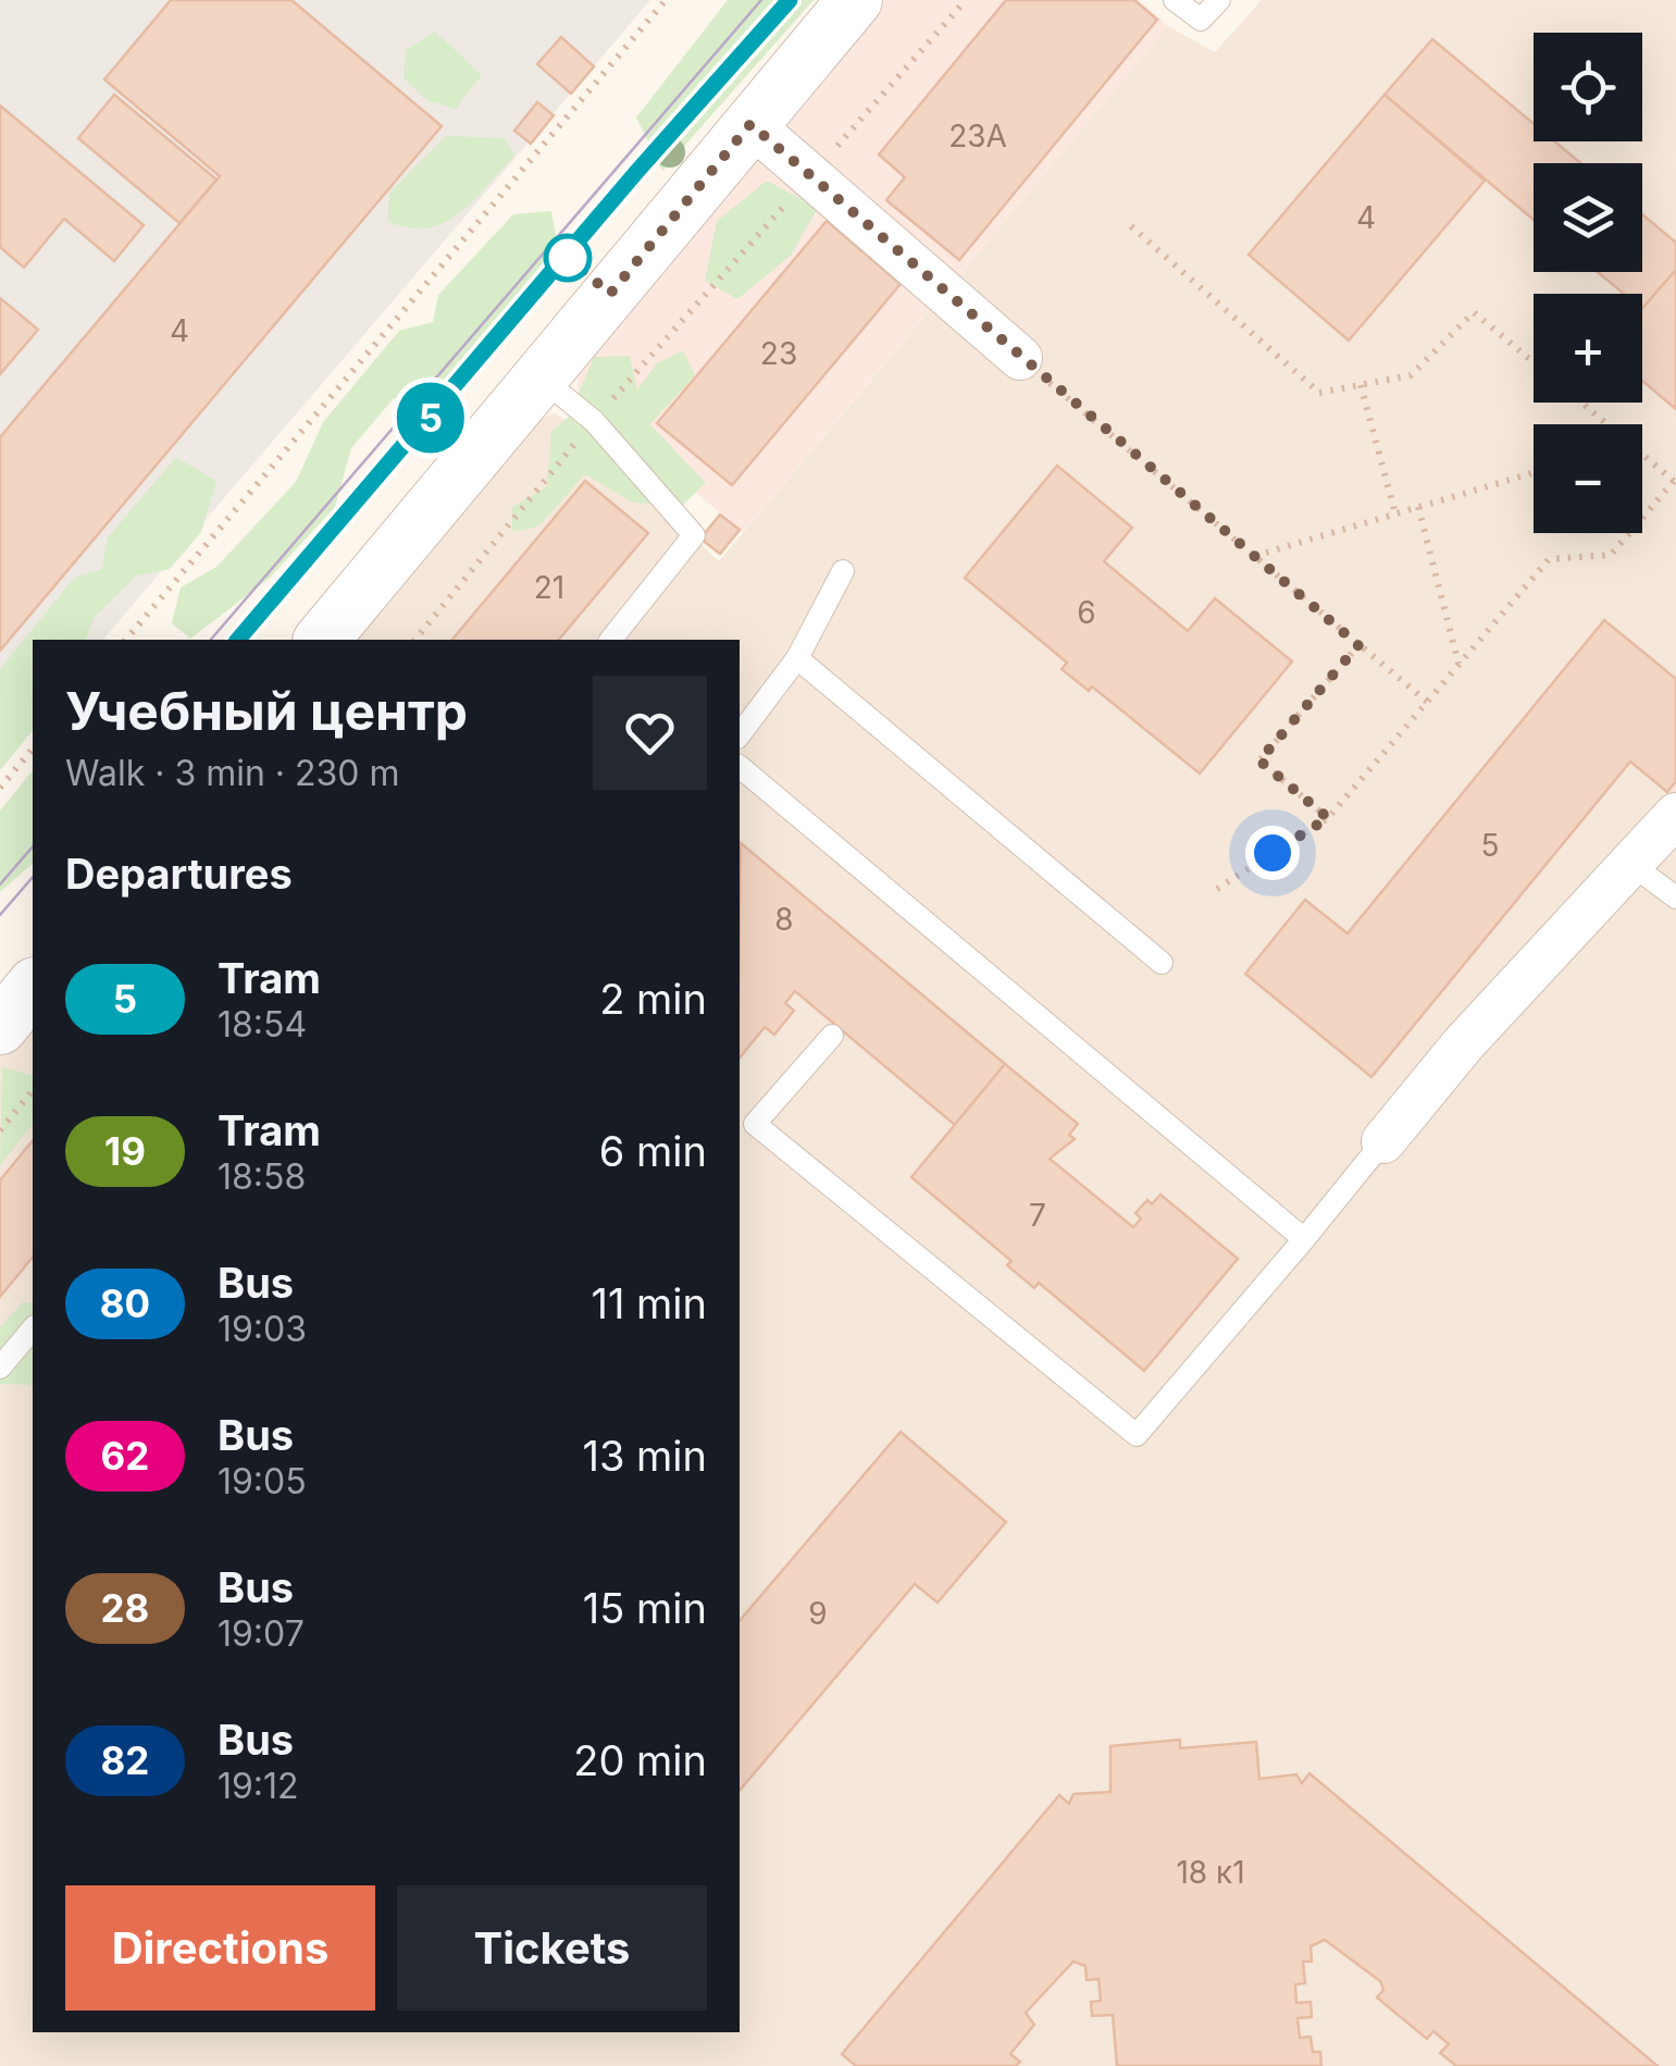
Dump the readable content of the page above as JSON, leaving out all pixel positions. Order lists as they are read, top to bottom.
{
  "lines": ["tram line 5"],
  "house_numbers": [
    "23А",
    "4",
    "4",
    "23",
    "21",
    "6",
    "5",
    "8",
    "7",
    "9",
    "18 к1"
  ],
  "page": {
    "on_map": "5",
    "map_buttons": ["+", "−"],
    "heading": [
      ["Учебный центр", "Walk · 3 min · 230 m"],
      "Departures"
    ],
    "list": [
      {
        "mark": "5",
        "name": "Tram",
        "note": "18:54",
        "value": "2 min"
      },
      {
        "mark": "19",
        "name": "Tram",
        "note": "18:58",
        "value": "6 min"
      },
      {
        "mark": "80",
        "name": "Bus",
        "note": "19:03",
        "value": "11 min"
      },
      {
        "mark": "62",
        "name": "Bus",
        "note": "19:05",
        "value": "13 min"
      },
      {
        "mark": "28",
        "name": "Bus",
        "note": "19:07",
        "value": "15 min"
      },
      {
        "mark": "82",
        "name": "Bus",
        "note": "19:12",
        "value": "20 min"
      }
    ],
    "buttons": ["Directions", "Tickets"]
  }
}
